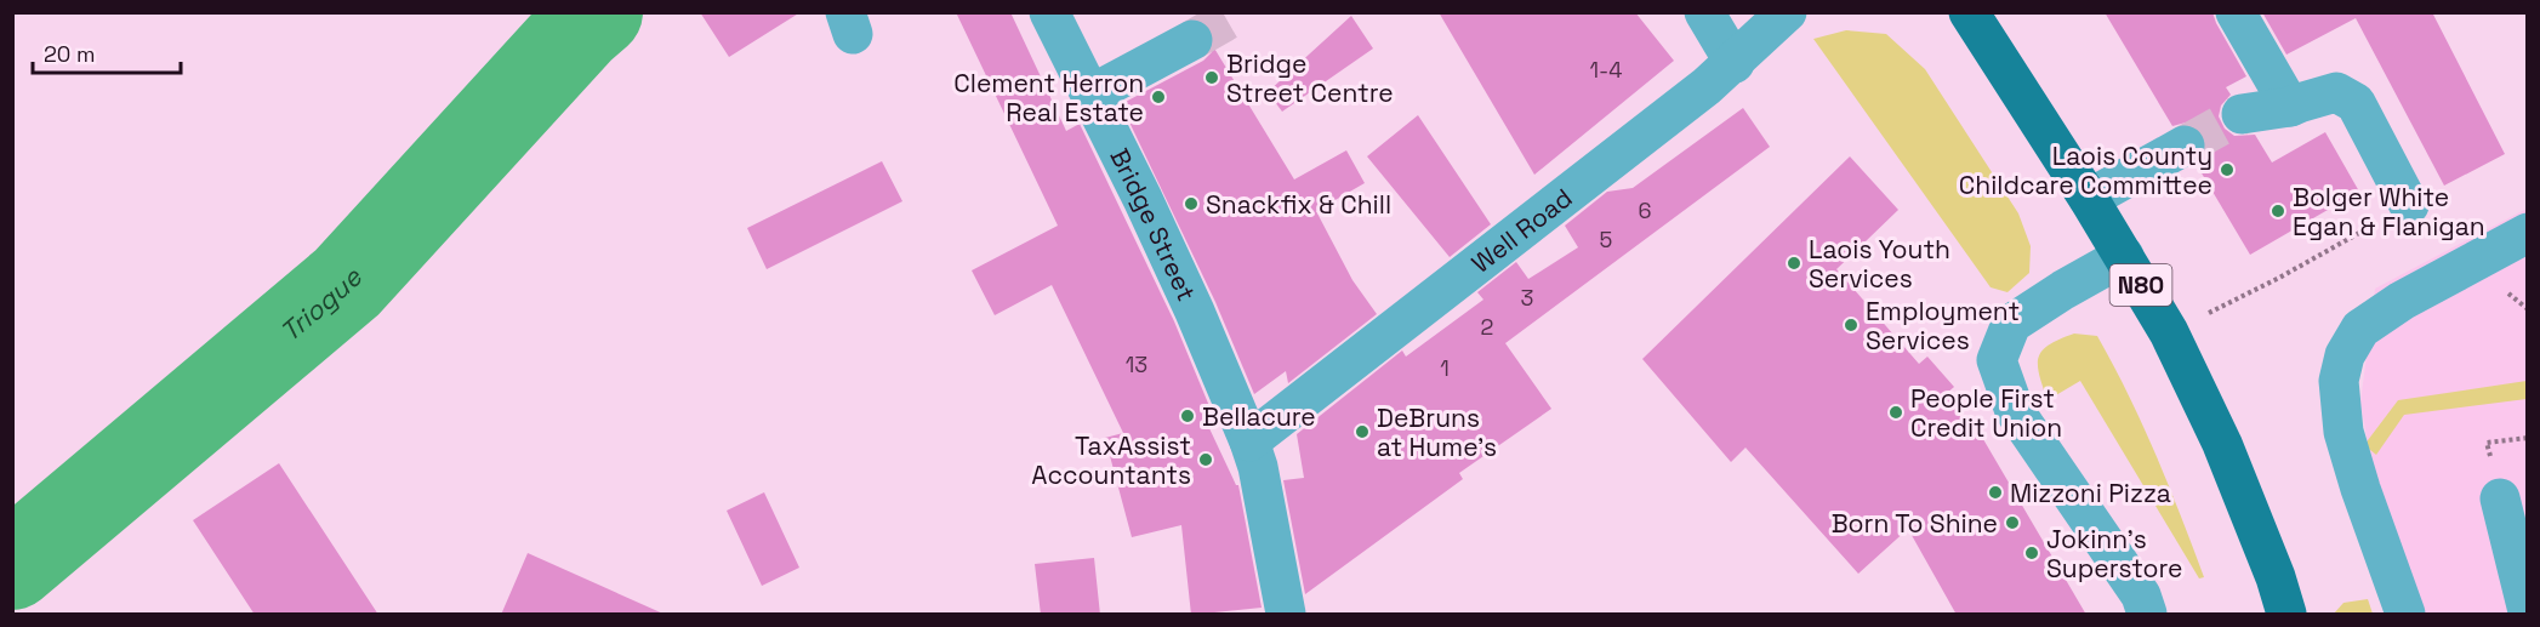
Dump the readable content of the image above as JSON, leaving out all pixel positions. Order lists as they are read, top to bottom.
{
  "streets": {
    "main road": ["N80"],
    "street": ["Bridge Street", "Well Road"]
  },
  "crossings": [
    ["Bridge Street", "Well Road"]
  ],
  "water": ["Triogue"],
  "places": [
    "Bridge Street Centre",
    "Clement Herron Real Estate",
    "Laois County Childcare Committee",
    "Snackfix & Chill",
    "Bolger White Egan & Flanigan",
    "Laois Youth Services",
    "Employment Services",
    "People First Credit Union",
    "Bellacure",
    "DeBruns at Hume’s",
    "TaxAssist Accountants",
    "Mizzoni Pizza",
    "Born To Shine",
    "Jokinn's Superstore"
  ],
  "house_numbers": [
    "1-4",
    "6",
    "5",
    "3",
    "2",
    "13",
    "1"
  ],
  "scale_bar": "20 m"
}
